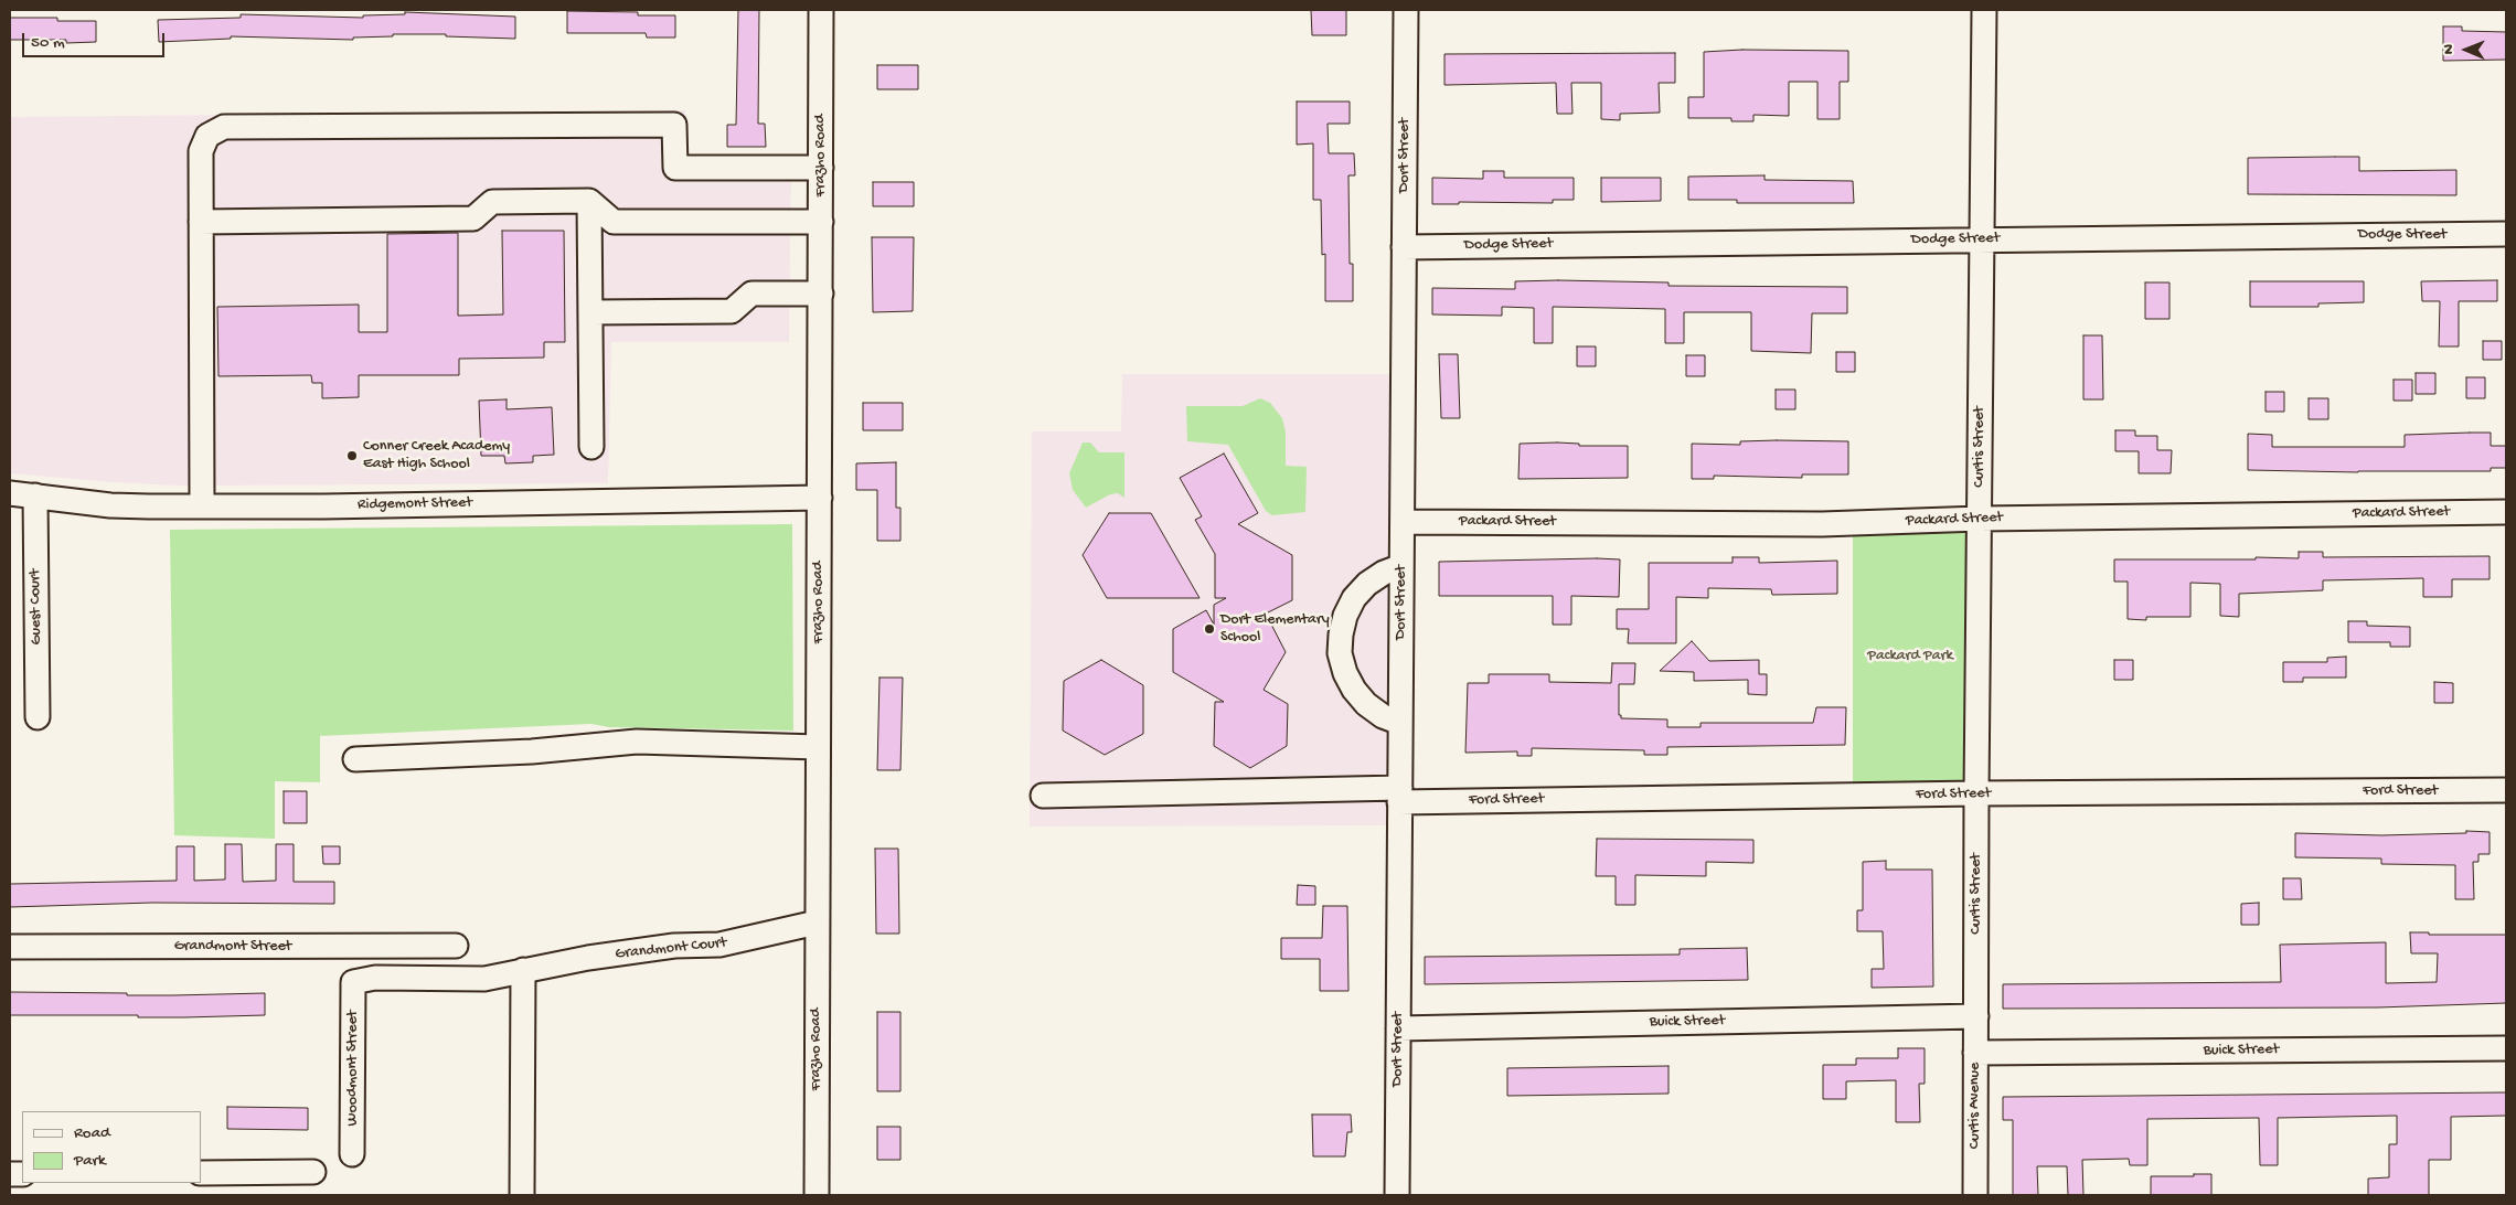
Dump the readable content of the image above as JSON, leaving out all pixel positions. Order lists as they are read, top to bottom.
{
  "streets": {
    "street": [
      "Frazho Road",
      "Dort Street",
      "Dodge Street",
      "Curtis Street",
      "Ridgemont Street",
      "Packard Street",
      "Guest Court",
      "Ford Street",
      "Grandmont Street",
      "Grandmont Court",
      "Buick Street",
      "Woodmont Street",
      "Curtis Avenue"
    ]
  },
  "crossings": [
    ["Frazho Road", "Ridgemont Street"],
    ["Frazho Road", "Grandmont Court"],
    ["Dort Street", "Dodge Street"],
    ["Dort Street", "Packard Street"],
    ["Dort Street", "Ford Street"],
    ["Dort Street", "Buick Street"],
    ["Dodge Street", "Curtis Street"],
    ["Curtis Street", "Packard Street"],
    ["Curtis Street", "Ford Street"],
    ["Curtis Street", "Buick Street"],
    ["Curtis Street", "Curtis Avenue"],
    ["Ridgemont Street", "Guest Court"],
    ["Grandmont Court", "Woodmont Street"],
    ["Buick Street", "Curtis Avenue"]
  ],
  "parks": ["Packard Park"],
  "places": ["Conner Creek Academy East High School", "Dort Elementary School"],
  "legend": ["Road", "Park"],
  "scale_bar": "50 m",
  "north": "left"
}
